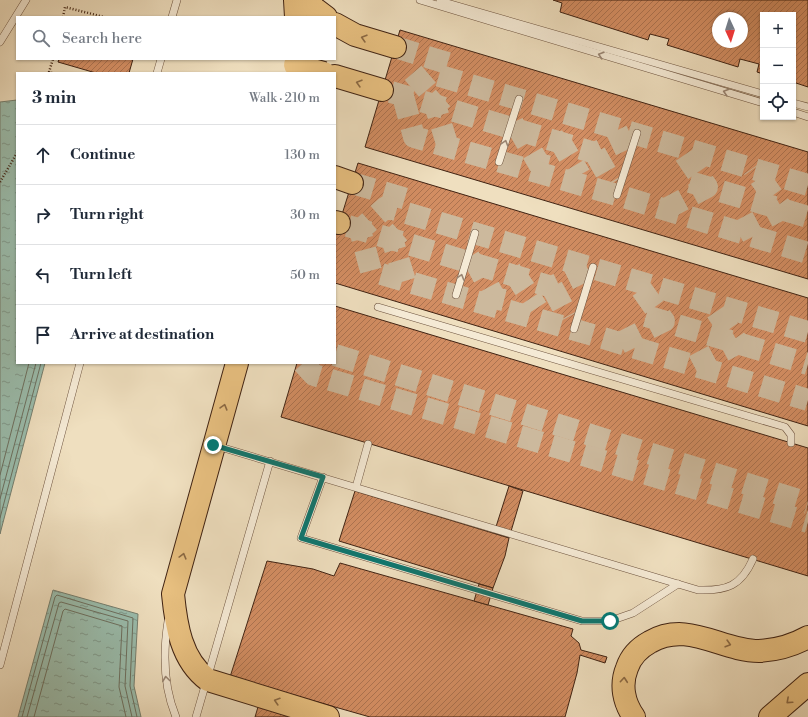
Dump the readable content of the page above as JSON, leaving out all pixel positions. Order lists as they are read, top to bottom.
{
  "north": "bottom",
  "page": {
    "map_buttons": ["+", "−"],
    "search": "Search here",
    "heading": ["3 min", "Walk · 210 m"],
    "list": [
      ["Continue", "130 m"],
      ["Turn right", "30 m"],
      ["Turn left", "50 m"],
      "Arrive at destination"
    ]
  }
}
